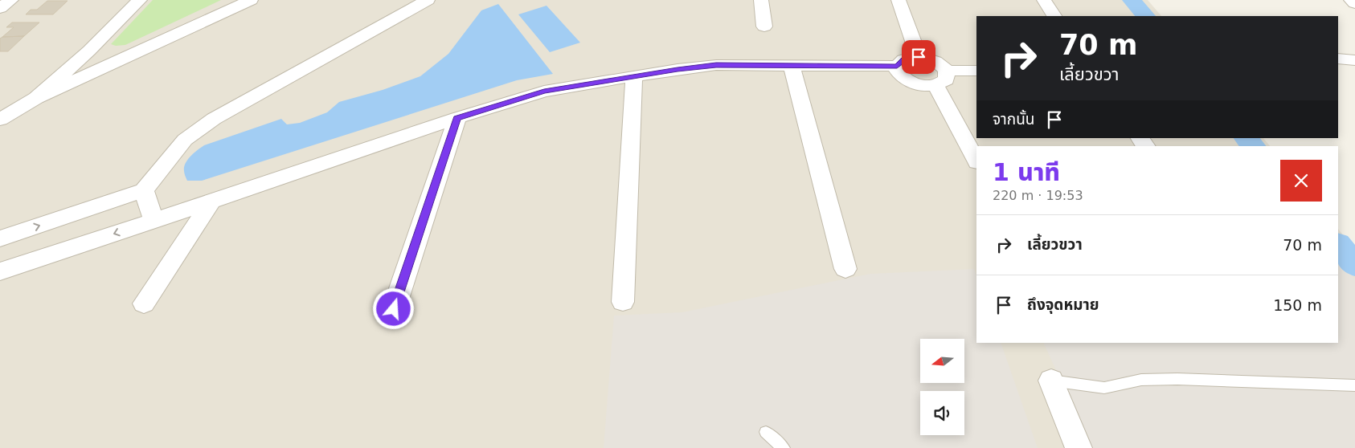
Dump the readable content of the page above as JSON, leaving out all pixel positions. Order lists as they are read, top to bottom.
{
  "north": "left",
  "page": {
    "turn": ["70 m", "เลี้ยวขวา"],
    "then": "จากนั้น",
    "heading": ["1 นาที", "220 m · 19:53"],
    "list": [
      {
        "name": "เลี้ยวขวา",
        "value": "70 m"
      },
      {
        "name": "ถึงจุดหมาย",
        "value": "150 m"
      }
    ]
  }
}
